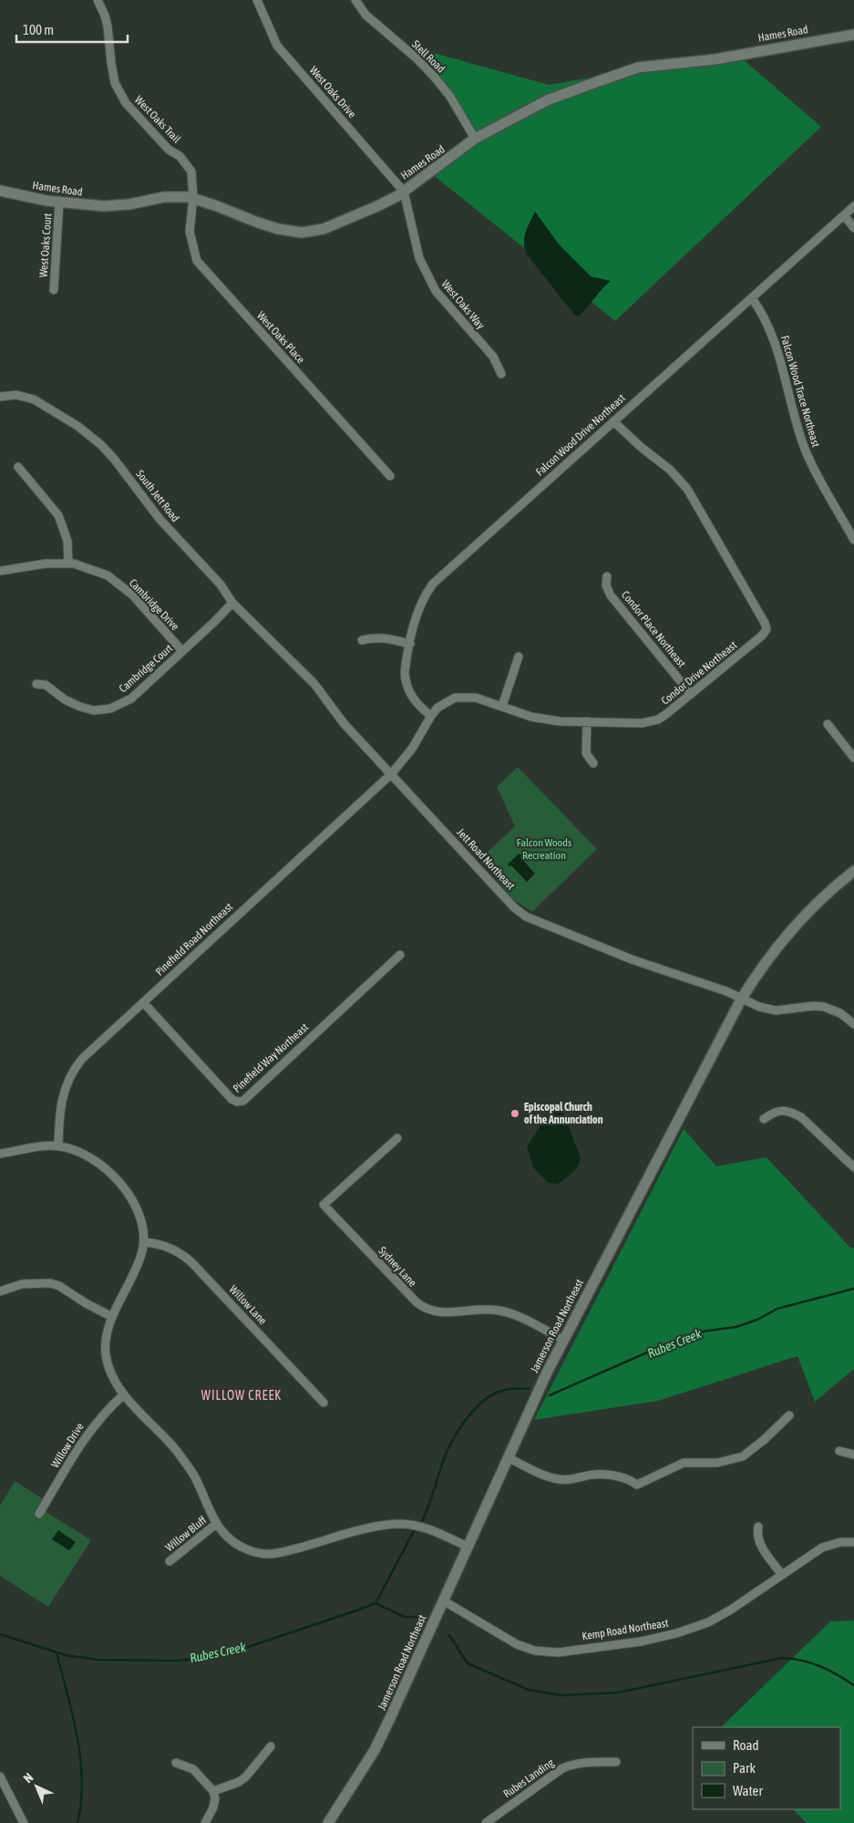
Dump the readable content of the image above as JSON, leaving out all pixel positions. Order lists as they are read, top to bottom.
{
  "streets": {
    "street": [
      "Hames Road",
      "Stell Road",
      "West Oaks Drive",
      "West Oaks Trail",
      "West Oaks Court",
      "West Oaks Way",
      "West Oaks Place",
      "Falcon Wood Trace Northeast",
      "Falcon Wood Drive Northeast",
      "South Jett Road",
      "Cambridge Drive",
      "Condor Place Northeast",
      "Cambridge Court",
      "Condor Drive Northeast",
      "Jett Road Northeast",
      "Pinefield Road Northeast",
      "Pinefield Way Northeast",
      "Sydney Lane",
      "Willow Lane",
      "Jamerson Road Northeast",
      "Willow Drive",
      "Willow Bluff",
      "Kemp Road Northeast",
      "Rubes Landing"
    ]
  },
  "crossings": [
    ["Hames Road", "Stell Road"],
    ["Hames Road", "West Oaks Drive"],
    ["Hames Road", "West Oaks Trail"],
    ["Hames Road", "West Oaks Court"],
    ["Hames Road", "West Oaks Way"],
    ["Hames Road", "West Oaks Place"],
    ["West Oaks Drive", "West Oaks Way"],
    ["West Oaks Trail", "West Oaks Place"],
    ["Falcon Wood Trace Northeast", "Falcon Wood Drive Northeast"],
    ["Falcon Wood Drive Northeast", "Condor Drive Northeast"],
    ["South Jett Road", "Cambridge Court"],
    ["South Jett Road", "Jett Road Northeast"],
    ["Cambridge Drive", "Cambridge Court"],
    ["Condor Place Northeast", "Condor Drive Northeast"],
    ["Condor Drive Northeast", "Jett Road Northeast"],
    ["Condor Drive Northeast", "Pinefield Road Northeast"],
    ["Jett Road Northeast", "Pinefield Road Northeast"],
    ["Jett Road Northeast", "Jamerson Road Northeast"],
    ["Pinefield Road Northeast", "Pinefield Way Northeast"],
    ["Sydney Lane", "Jamerson Road Northeast"],
    ["Jamerson Road Northeast", "Kemp Road Northeast"]
  ],
  "districts": ["WILLOW CREEK"],
  "water": ["Rubes Creek"],
  "parks": ["Falcon Woods Recreation"],
  "places": ["Episcopal Church of the Annunciation"],
  "legend": ["Road", "Park", "Water"],
  "scale_bar": "100 m",
  "north": "top left"
}
